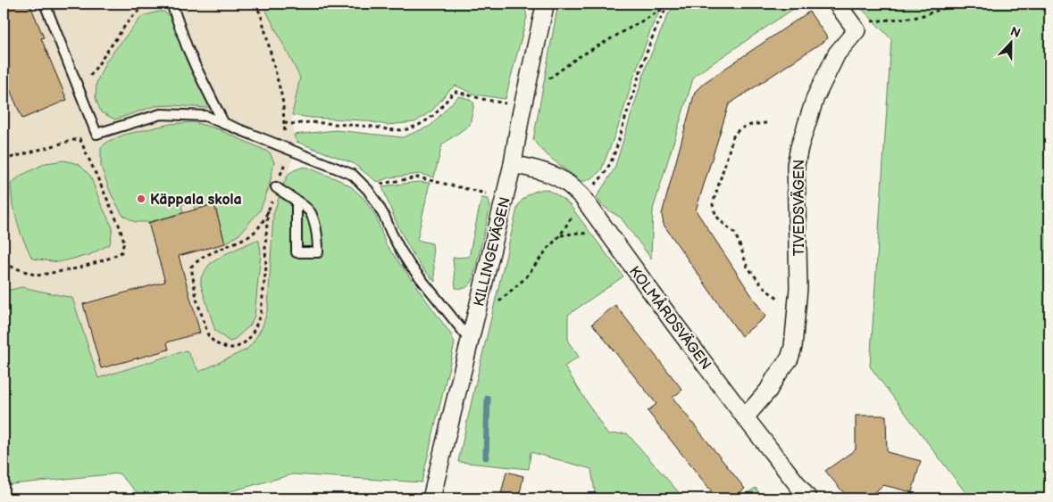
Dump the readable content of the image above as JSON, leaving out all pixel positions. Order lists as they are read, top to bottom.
{
  "streets": {
    "street": ["TIVEDSVÄGEN", "KILLINGEVÄGEN", "KOLMÅRDSVÄGEN"]
  },
  "crossings": [
    ["TIVEDSVÄGEN", "KOLMÅRDSVÄGEN"],
    ["KILLINGEVÄGEN", "KOLMÅRDSVÄGEN"]
  ],
  "places": ["Käppala skola"],
  "north": "top"
}
